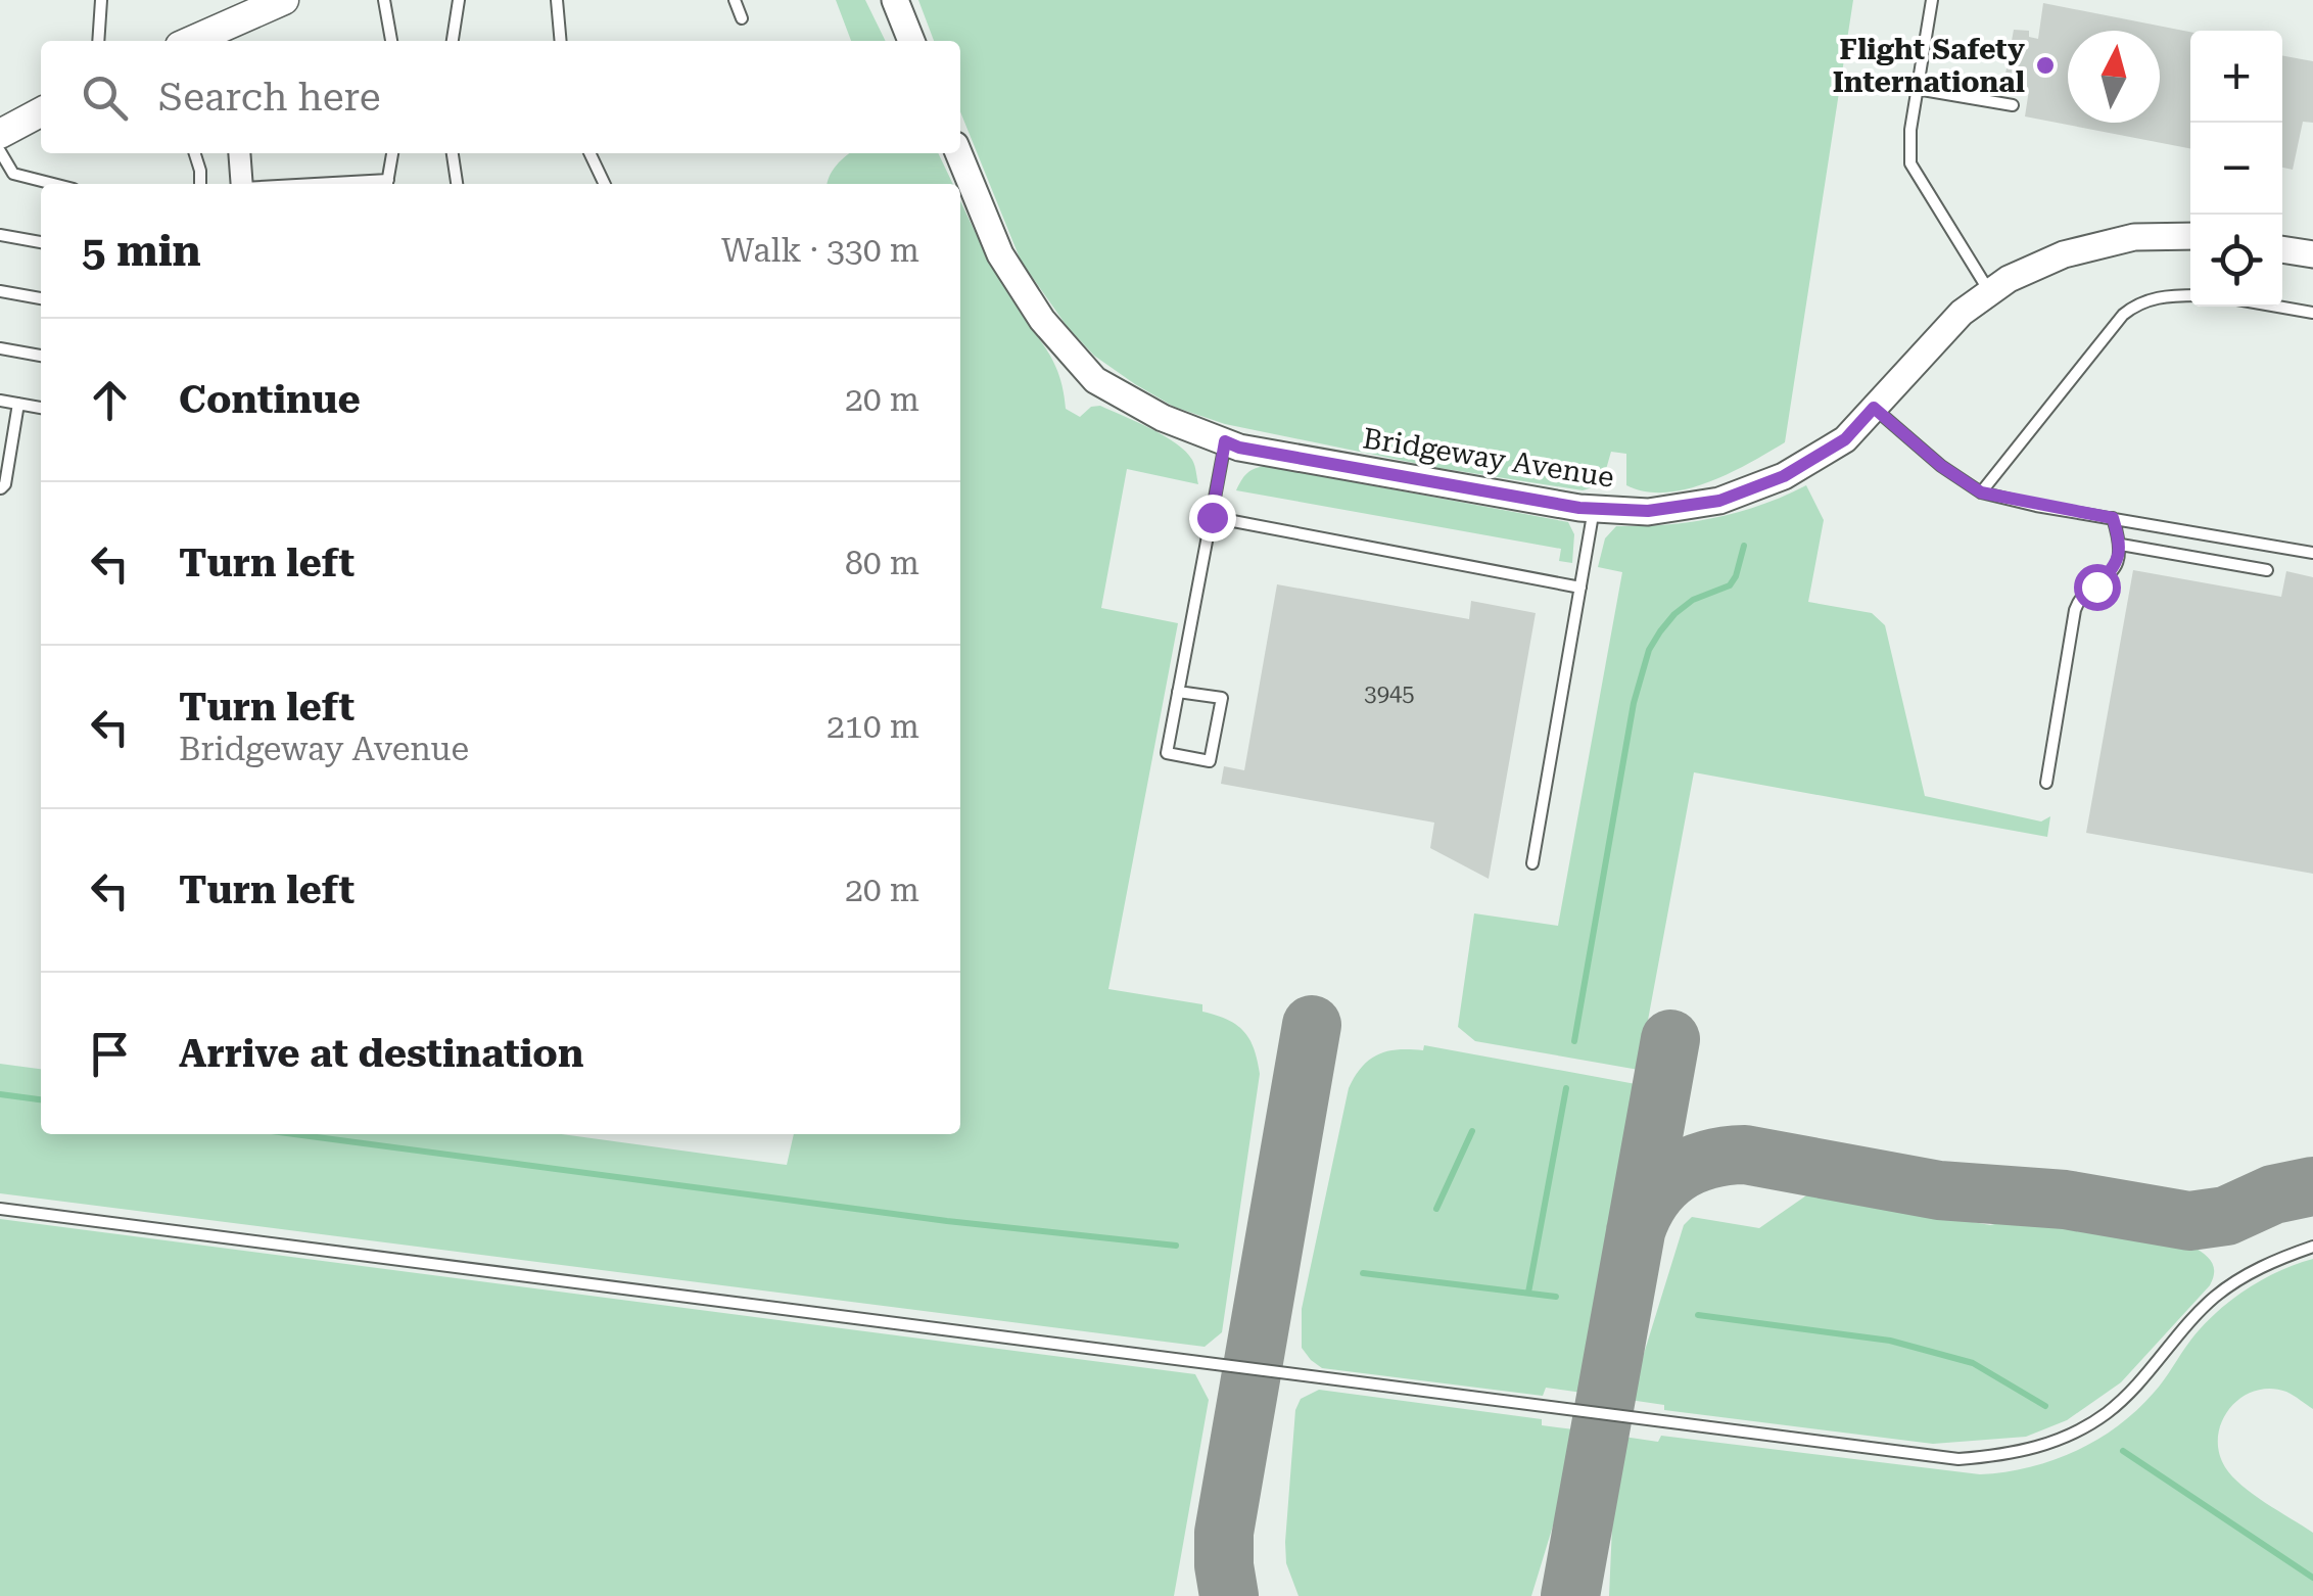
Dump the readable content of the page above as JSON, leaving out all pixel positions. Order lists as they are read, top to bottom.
{
  "streets": {
    "street": ["Bridgeway Avenue"]
  },
  "places": ["Flight Safety International"],
  "house_numbers": ["3945"],
  "north": "top",
  "page": {
    "map_buttons": ["+", "−"],
    "search": "Search here",
    "heading": ["5 min", "Walk · 330 m"],
    "list": [
      ["Continue", "20 m"],
      ["Turn left", "80 m"],
      ["Turn left", "Bridgeway Avenue", "210 m"],
      ["Turn left", "20 m"],
      "Arrive at destination"
    ]
  }
}
